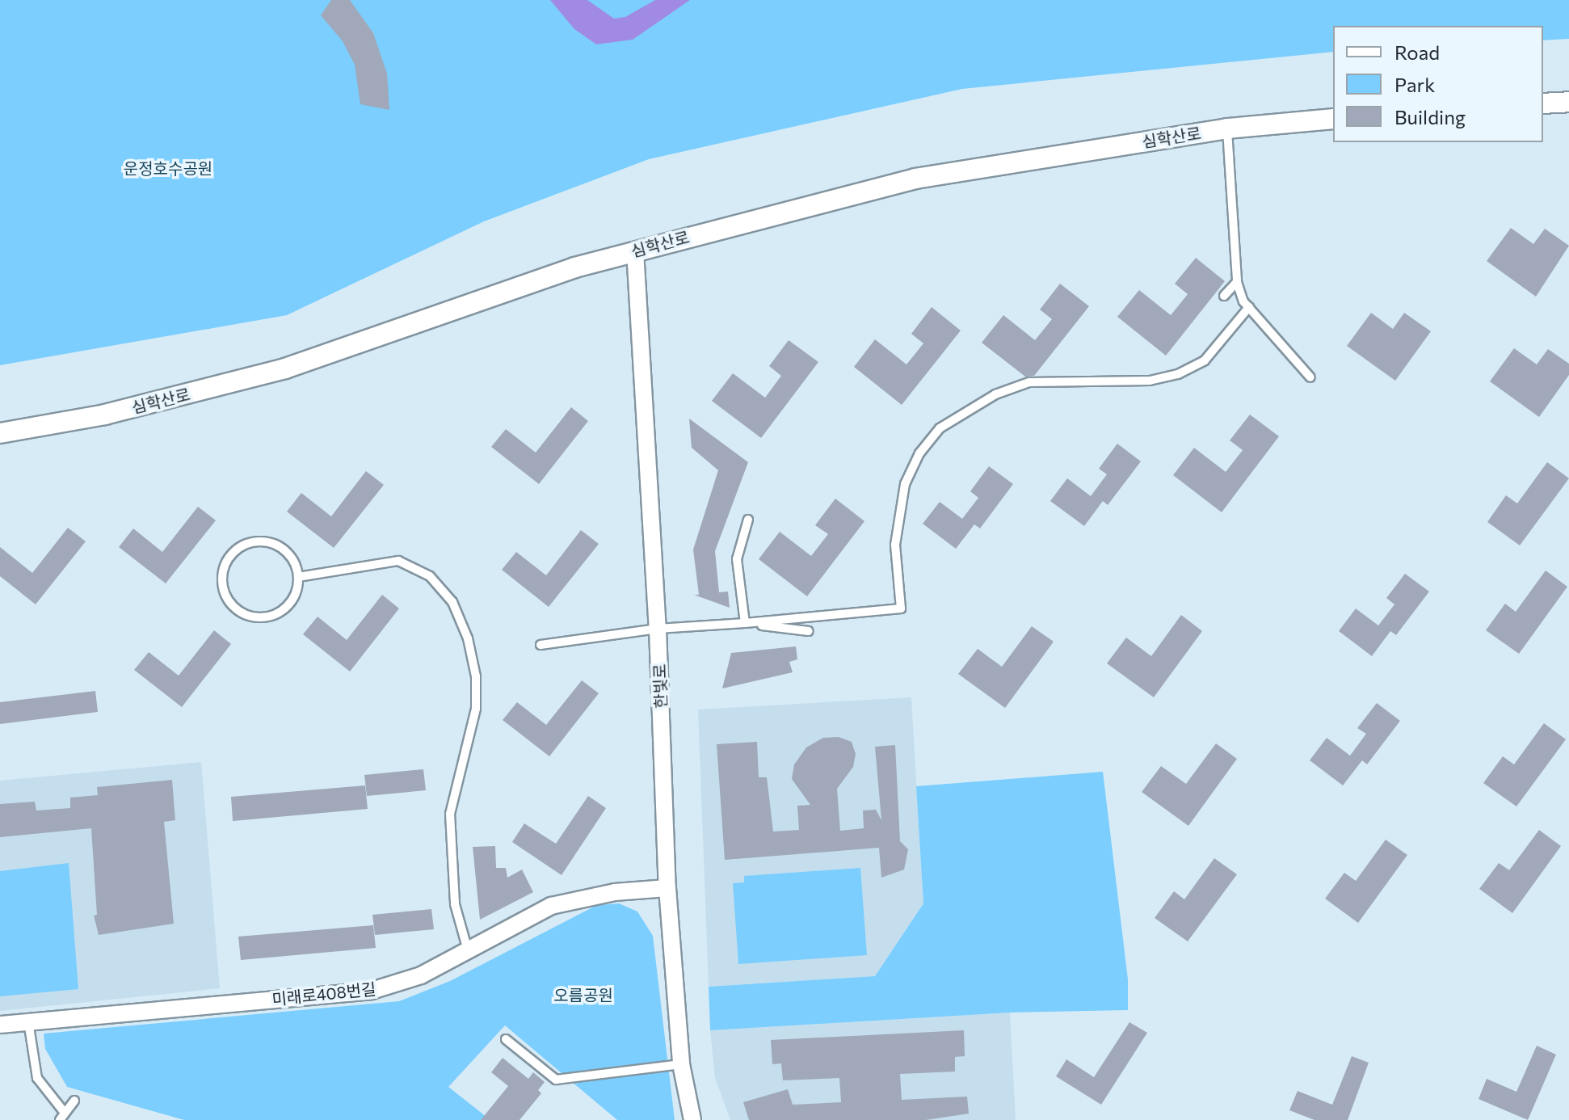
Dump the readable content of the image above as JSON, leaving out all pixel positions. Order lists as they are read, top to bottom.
{
  "streets": {
    "street": ["심학산로", "한빛로", "미래로408번길"]
  },
  "crossings": [
    ["심학산로", "한빛로"],
    ["한빛로", "미래로408번길"]
  ],
  "parks": ["운정호수공원", "오름공원"],
  "legend": ["Road", "Park", "Building"]
}
